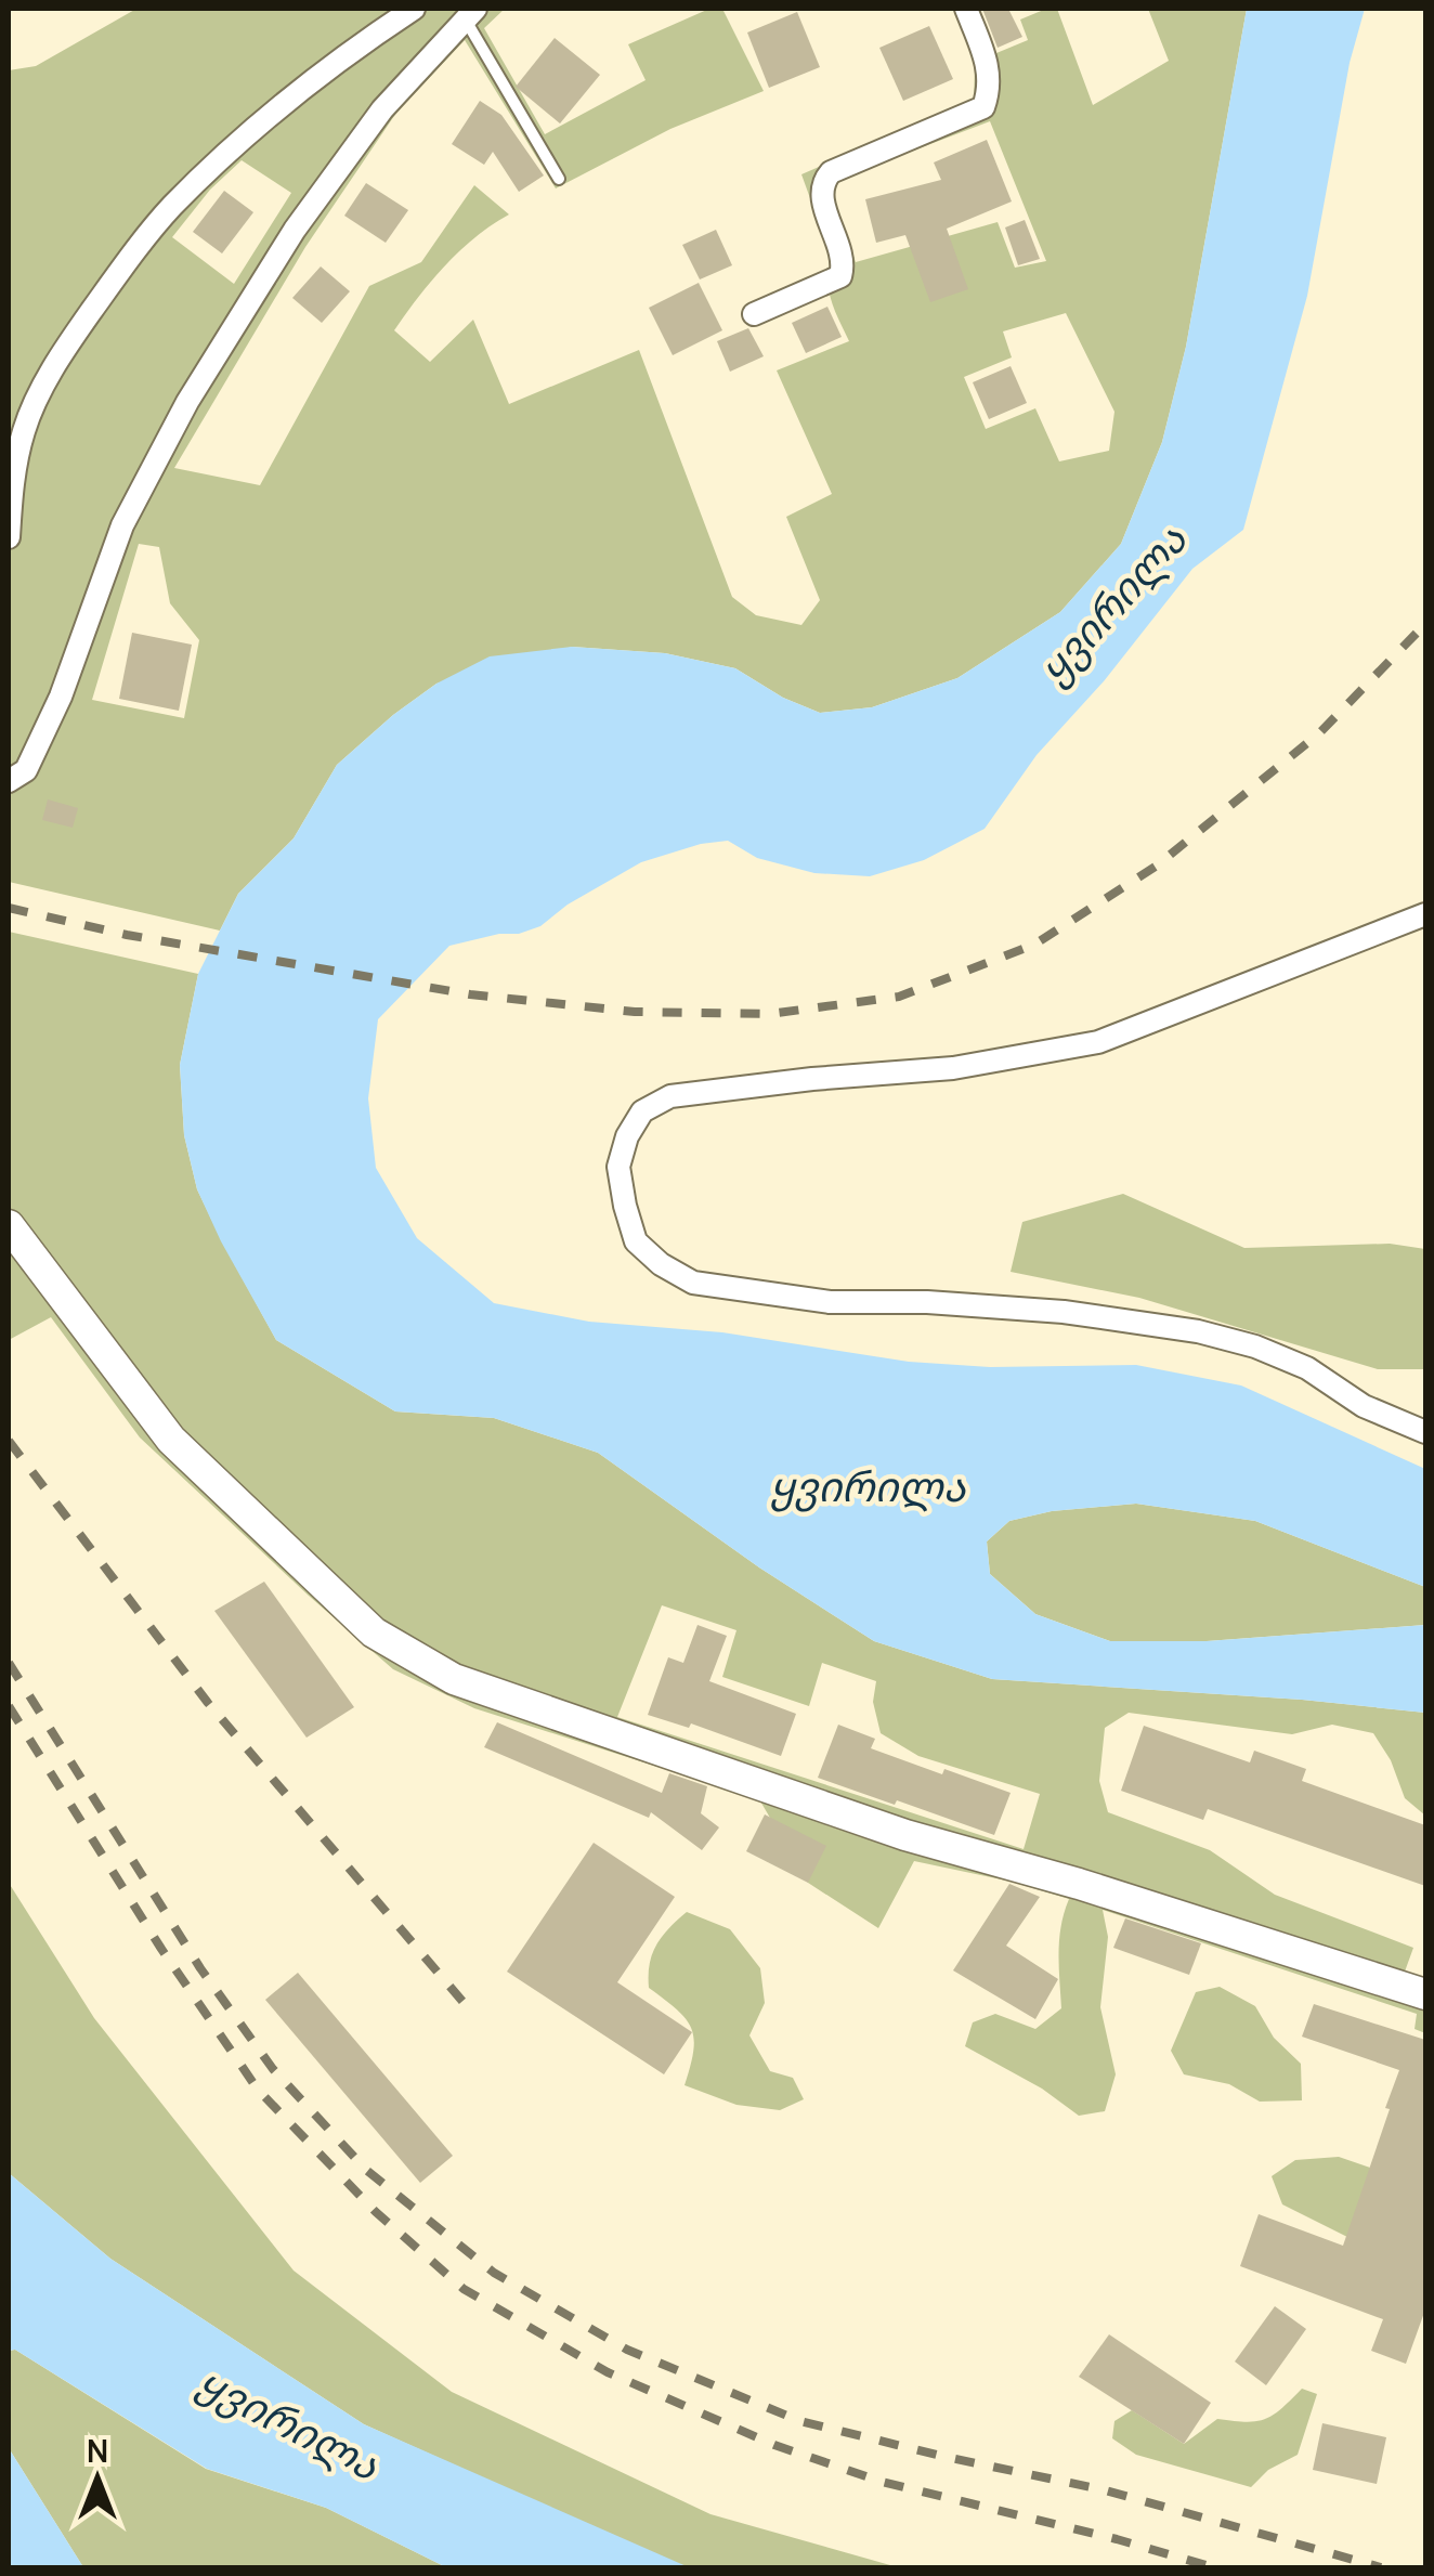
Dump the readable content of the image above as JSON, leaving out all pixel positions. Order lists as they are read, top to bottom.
{
  "water": ["ყვირილა"],
  "north": "top"
}
